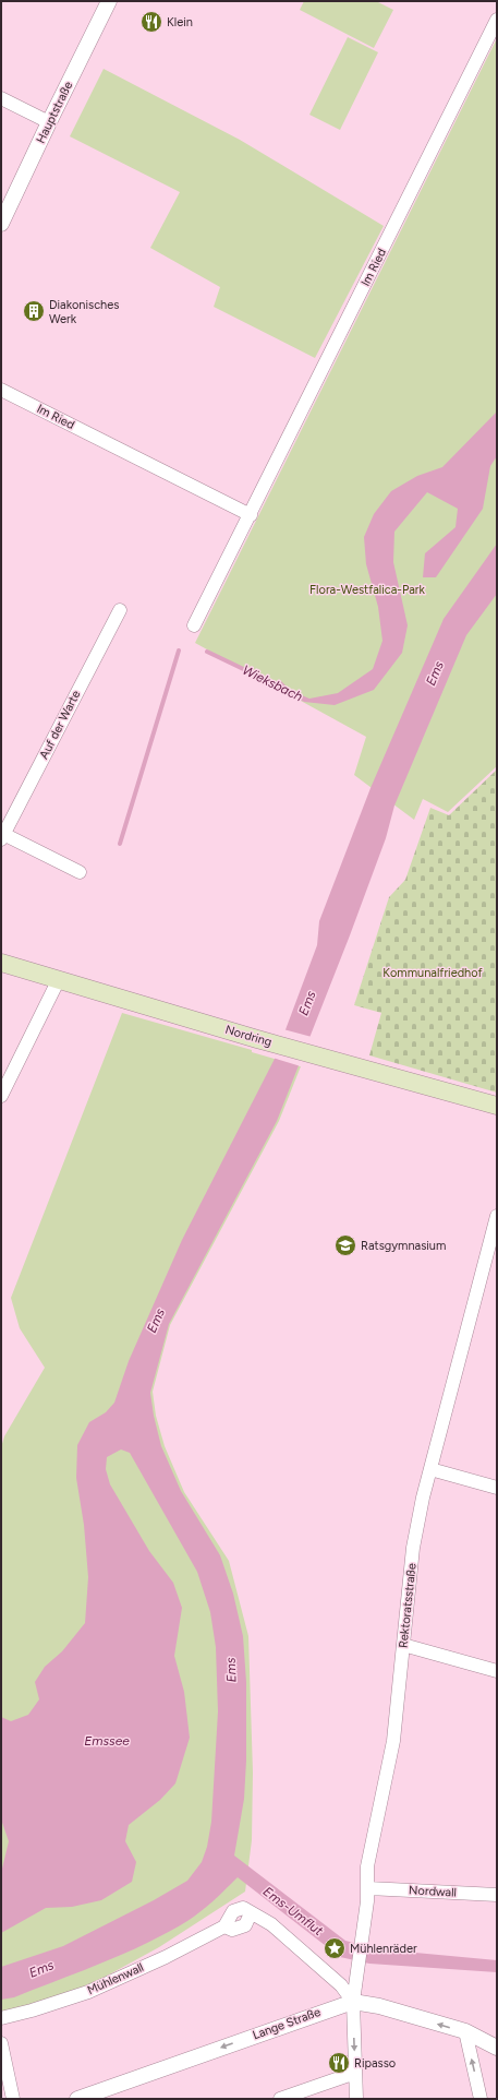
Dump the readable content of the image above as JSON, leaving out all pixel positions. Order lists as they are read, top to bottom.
{
  "streets": {
    "main road": ["Nordring"],
    "street": [
      "Hauptstraße",
      "Im Ried",
      "Auf der Warte",
      "Rektoratsstraße",
      "Nordwall",
      "Mühlenwall",
      "Lange Straße"
    ]
  },
  "crossings": [
    ["Rektoratsstraße", "Nordwall"],
    ["Rektoratsstraße", "Mühlenwall"],
    ["Rektoratsstraße", "Lange Straße"],
    ["Mühlenwall", "Lange Straße"]
  ],
  "one_way": ["Lange Straße"],
  "water": [
    "Ems",
    "Wieksbach",
    "Emssee",
    "Ems-Umflut"
  ],
  "parks": ["Flora-Westfalica-Park", "Kommunalfriedhof"],
  "places": {
    "restaurant": ["Klein", "Ripasso"],
    "building": ["Diakonisches Werk"],
    "school or university": ["Ratsgymnasium"],
    "place": ["Mühlenräder"]
  }
}
